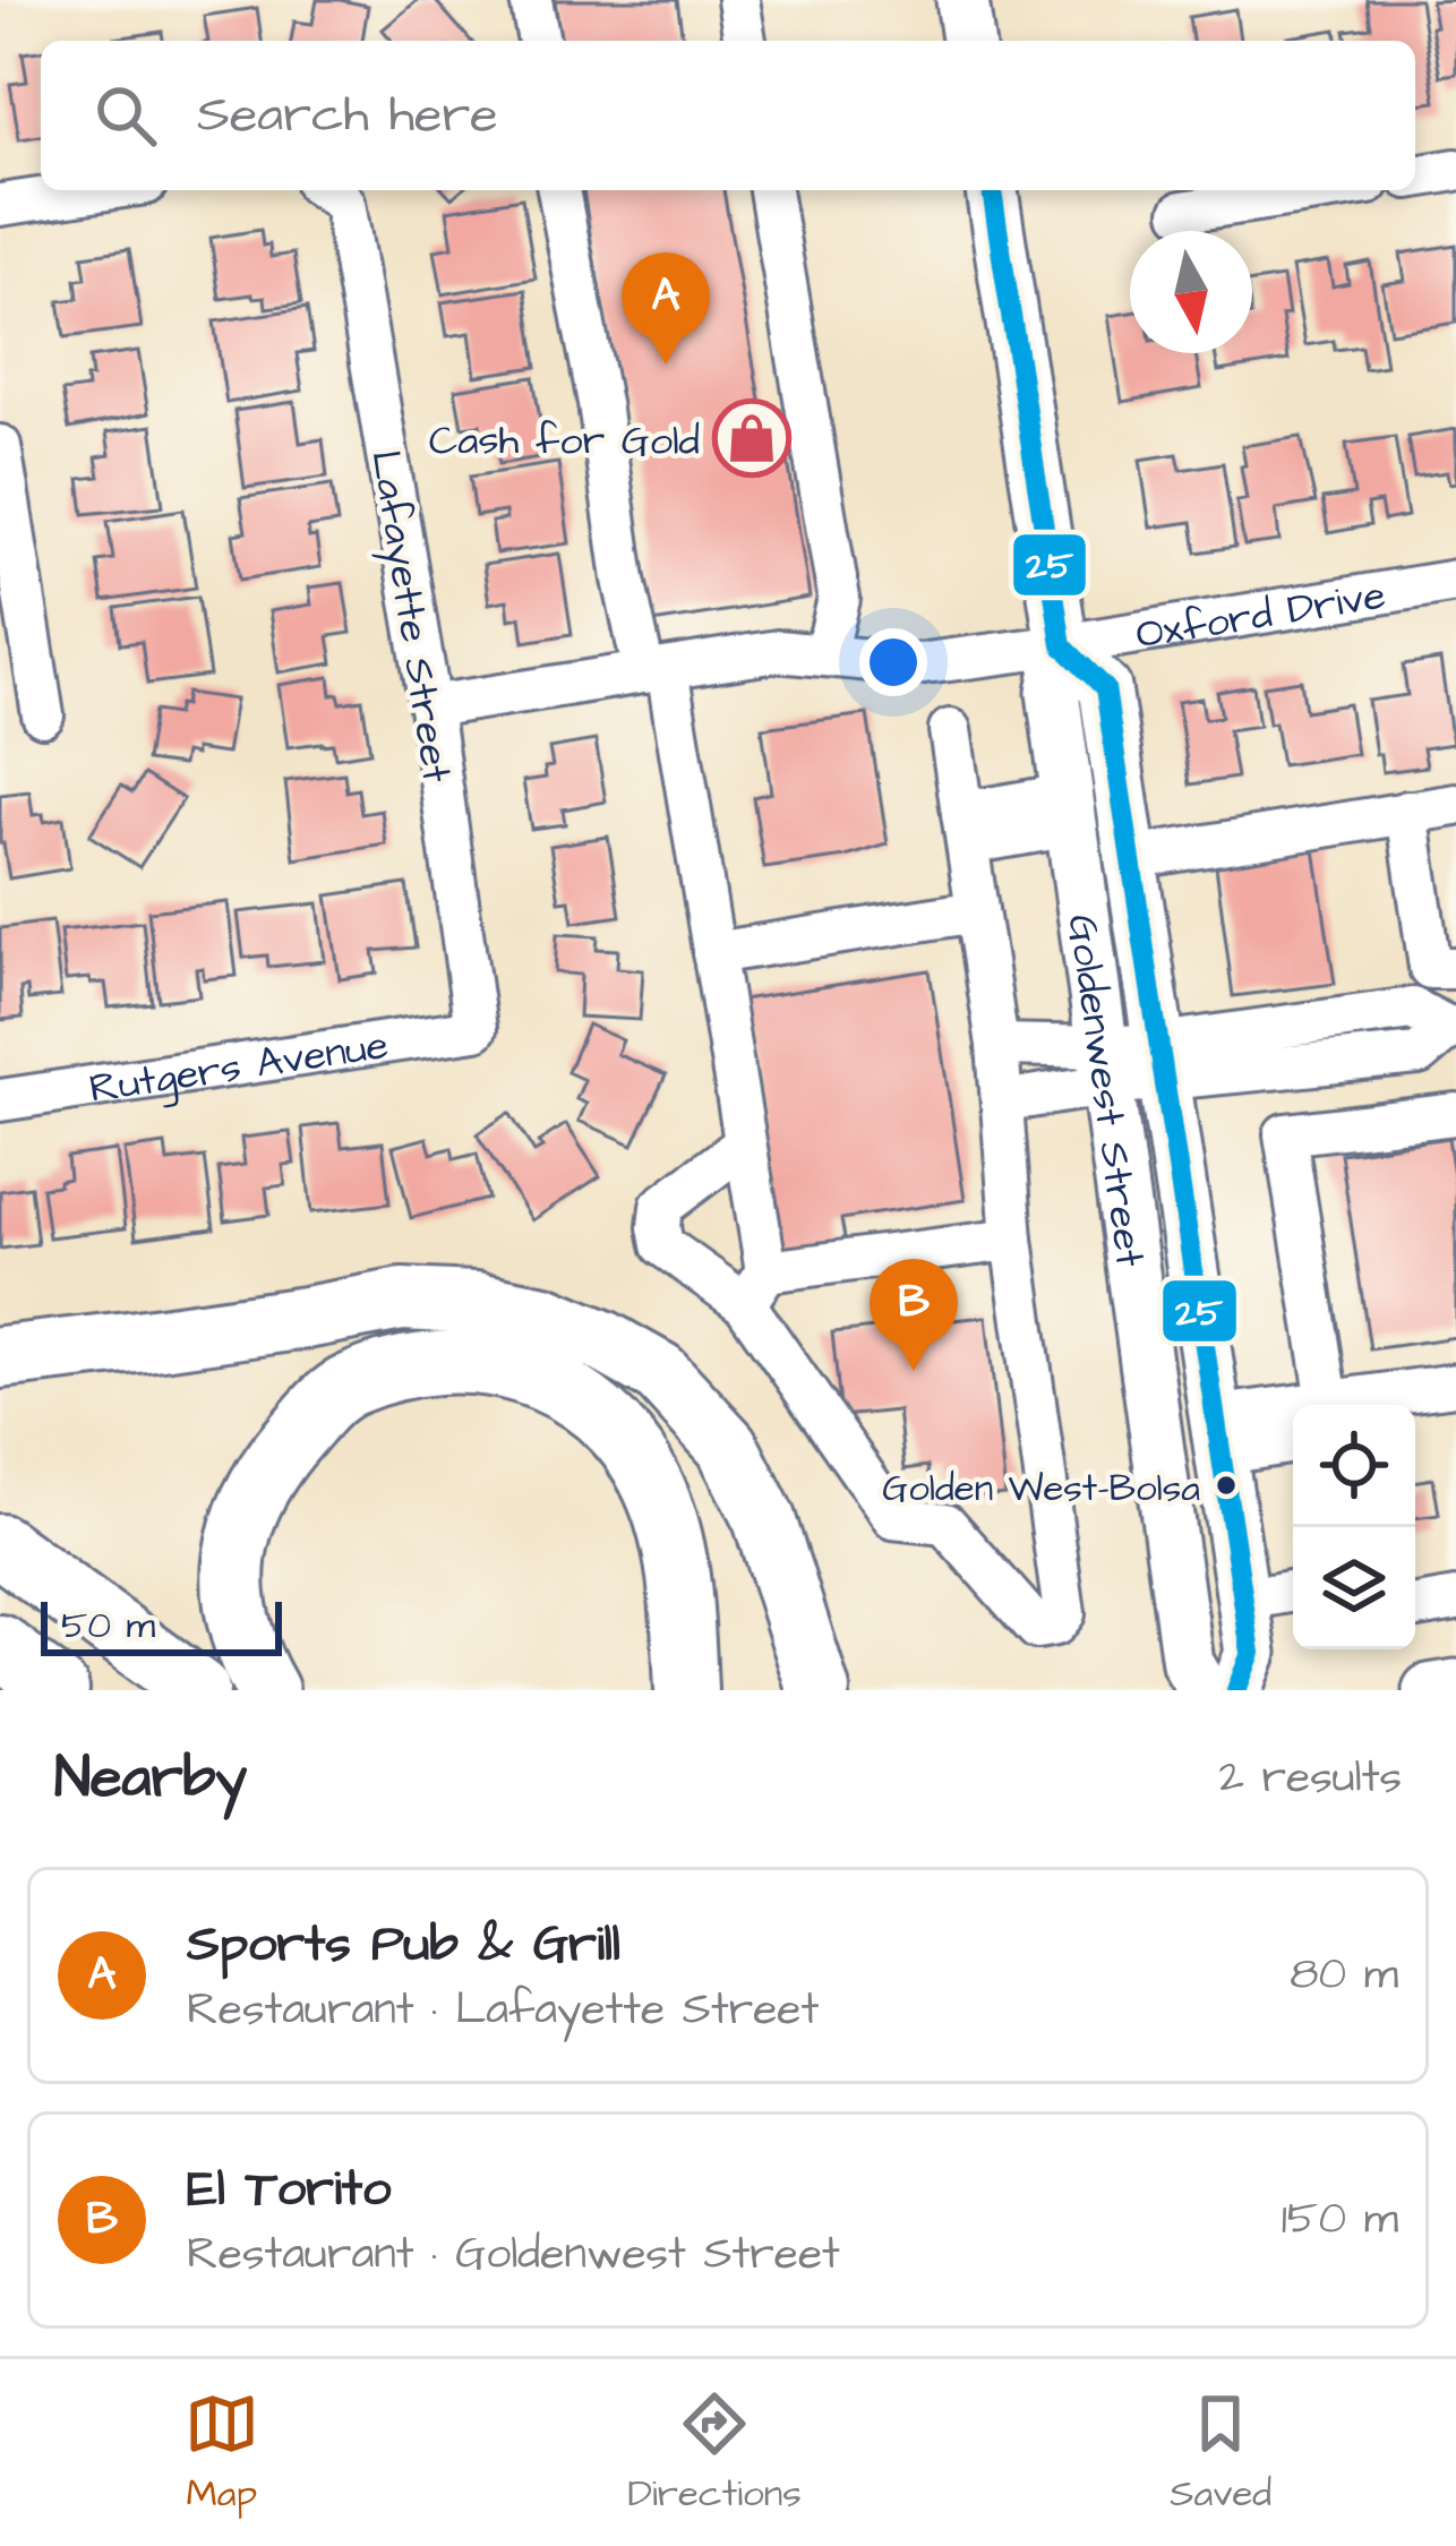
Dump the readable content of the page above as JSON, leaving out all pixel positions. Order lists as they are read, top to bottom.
{
  "streets": {
    "main road": ["Goldenwest Street"],
    "street": ["Oxford Drive", "Lafayette Street", "Rutgers Avenue"]
  },
  "crossings": [
    ["Oxford Drive", "Lafayette Street"],
    ["Oxford Drive", "Goldenwest Street"],
    ["Lafayette Street", "Rutgers Avenue"]
  ],
  "places": {
    "shop": ["Cash for Gold"],
    "other": ["Golden West-Bolsa"]
  },
  "lines": ["transit line 25"],
  "scale_bar": "50 m",
  "north": "bottom",
  "page": {
    "search": "Search here",
    "pins": ["A", "B"],
    "scale": "50 m",
    "heading": ["Nearby", "2 results"],
    "list": [
      {
        "mark": "A",
        "name": "Sports Pub & Grill",
        "note": "Restaurant · Lafayette Street",
        "value": "80 m"
      },
      {
        "mark": "B",
        "name": "El Torito",
        "note": "Restaurant · Goldenwest Street",
        "value": "150 m"
      }
    ],
    "nav": ["Map", "Directions", "Saved"]
  }
}
